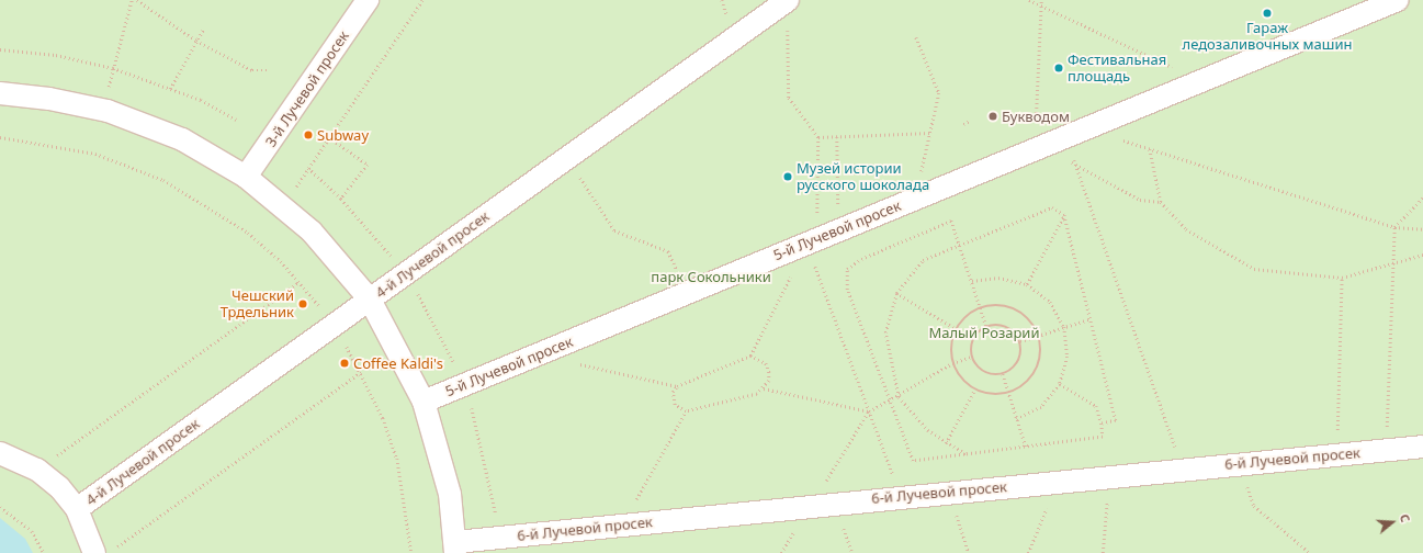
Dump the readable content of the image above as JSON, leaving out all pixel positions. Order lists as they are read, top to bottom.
{
  "streets": {
    "street": [
      "3-й Лучевой просек",
      "5-й Лучевой просек",
      "4-й Лучевой просек",
      "6-й Лучевой просек"
    ]
  },
  "parks": ["парк Сокольники", "Малый Розарий"],
  "places": [
    "Гараж ледозаливочных машин",
    "Фестивальная площадь",
    "Букводом",
    "Subway",
    "Музей истории русского шоколада",
    "Чешский Трдельник",
    "Coffee Kaldi's"
  ],
  "north": "right"
}
